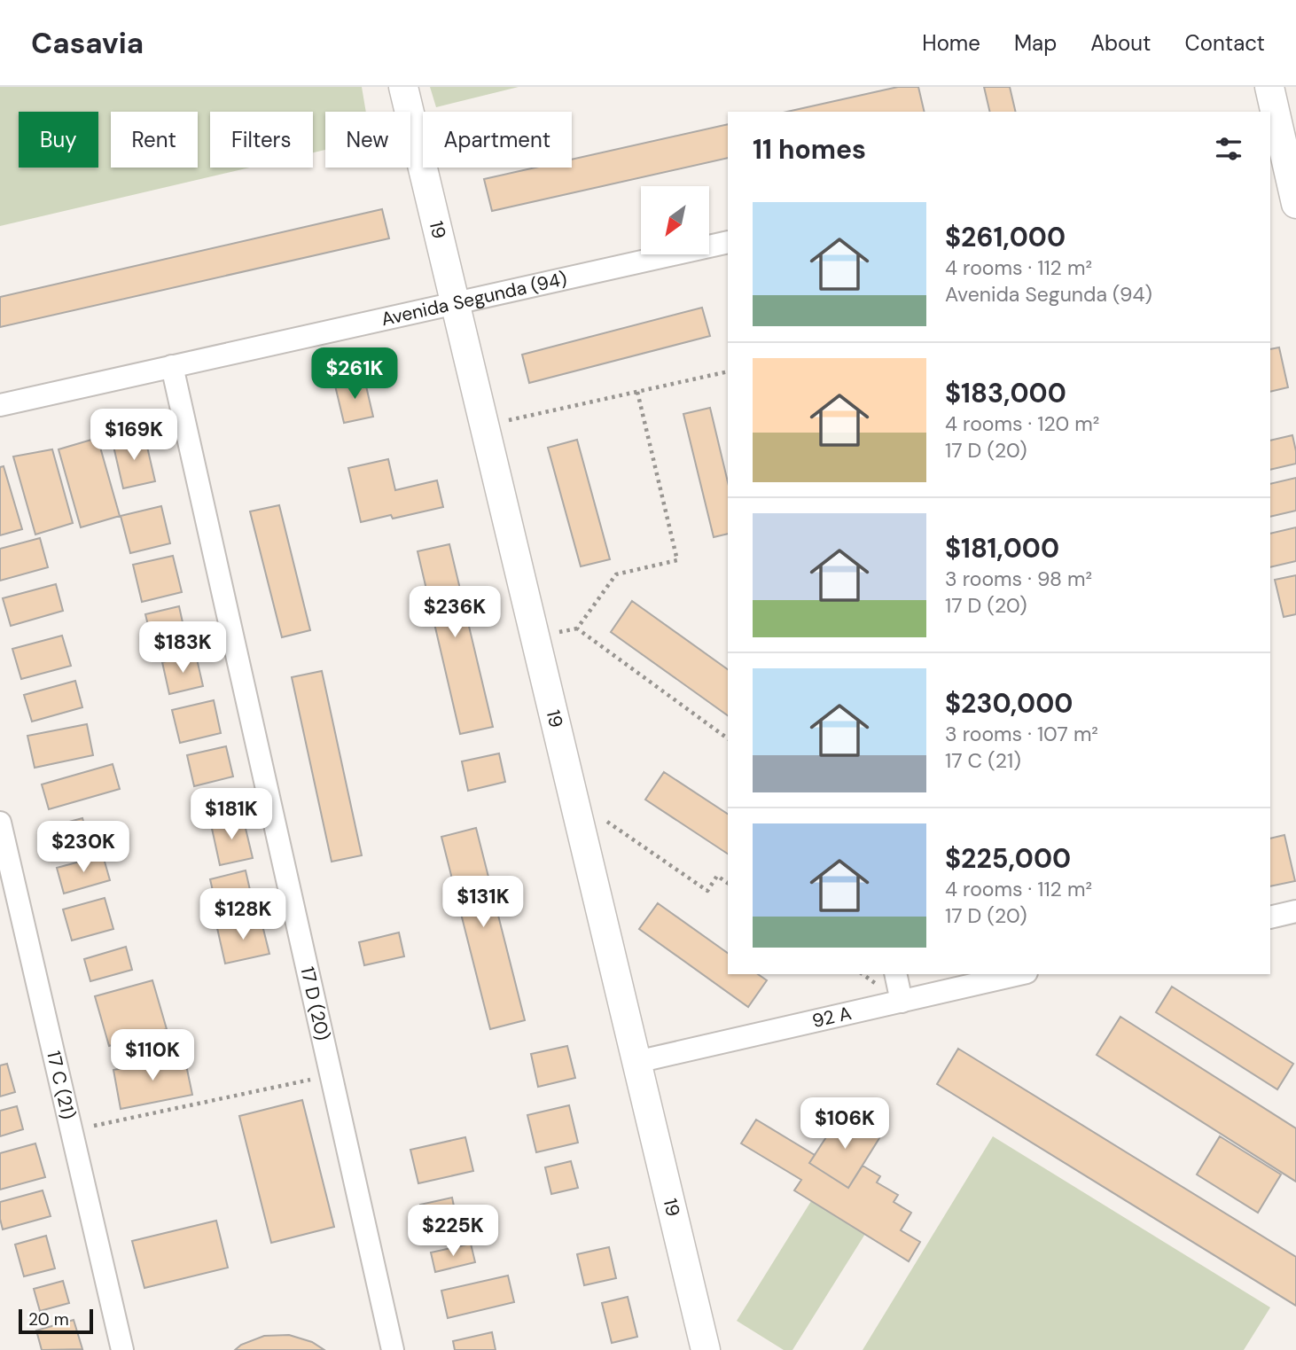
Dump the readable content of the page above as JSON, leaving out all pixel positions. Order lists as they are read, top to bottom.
{
  "streets": {
    "street": [
      "19",
      "Avenida Segunda (94)",
      "17 D (20)",
      "92 A",
      "17 C (21)"
    ]
  },
  "crossings": [
    ["19", "Avenida Segunda (94)"],
    ["19", "92 A"],
    ["Avenida Segunda (94)", "17 D (20)"]
  ],
  "scale_bar": "20 m",
  "north": "bottom left",
  "page": {
    "header": "Casavia",
    "nav": [
      "Home",
      "Map",
      "About",
      "Contact"
    ],
    "chip": [
      "Buy",
      "Rent",
      "Filters",
      "New",
      "Apartment"
    ],
    "heading": "11 homes",
    "list": [
      {
        "name": "$261,000",
        "note": "4 rooms · 112 m² · Avenida Segunda (94)"
      },
      {
        "name": "$183,000",
        "note": "4 rooms · 120 m² · 17 D (20)"
      },
      {
        "name": "$181,000",
        "note": "3 rooms · 98 m² · 17 D (20)"
      },
      {
        "name": "$230,000",
        "note": "3 rooms · 107 m² · 17 C (21)"
      },
      {
        "name": "$225,000",
        "note": "4 rooms · 112 m² · 17 D (20)"
      }
    ],
    "price": [
      "$261K",
      "$169K",
      "$236K",
      "$183K",
      "$181K",
      "$230K",
      "$131K",
      "$128K",
      "$110K",
      "$106K",
      "$225K"
    ],
    "scale": "20 m"
  }
}
